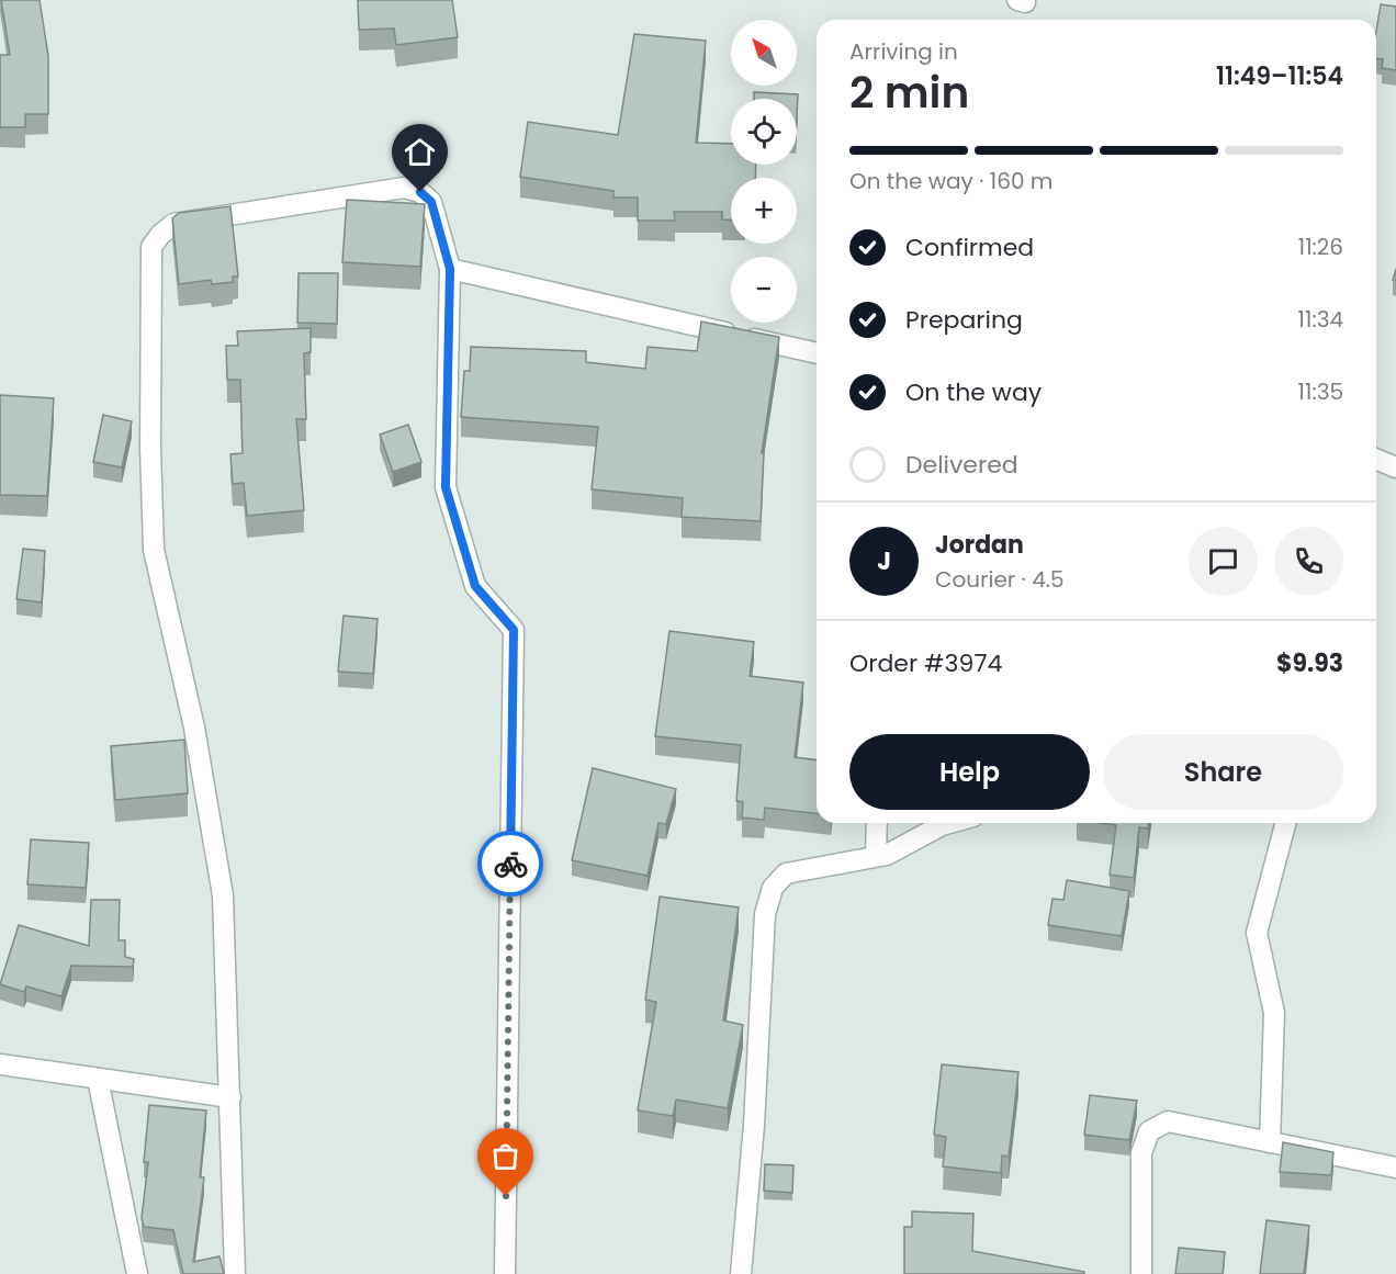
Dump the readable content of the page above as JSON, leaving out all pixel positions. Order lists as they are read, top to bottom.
{
  "north": "top left",
  "page": {
    "map_buttons": ["+", "−"],
    "heading": ["2 min", "Arriving in", "11:49–11:54"],
    "panel": [
      "Jordan",
      "Courier · 4.5",
      "Order #3974",
      "$9.93"
    ],
    "bar": "On the way · 160 m",
    "list": [
      ["Confirmed", "11:26"],
      ["Preparing", "11:34"],
      ["On the way", "11:35"],
      "Delivered"
    ],
    "round": "J",
    "buttons": ["Help", "Share"]
  }
}
